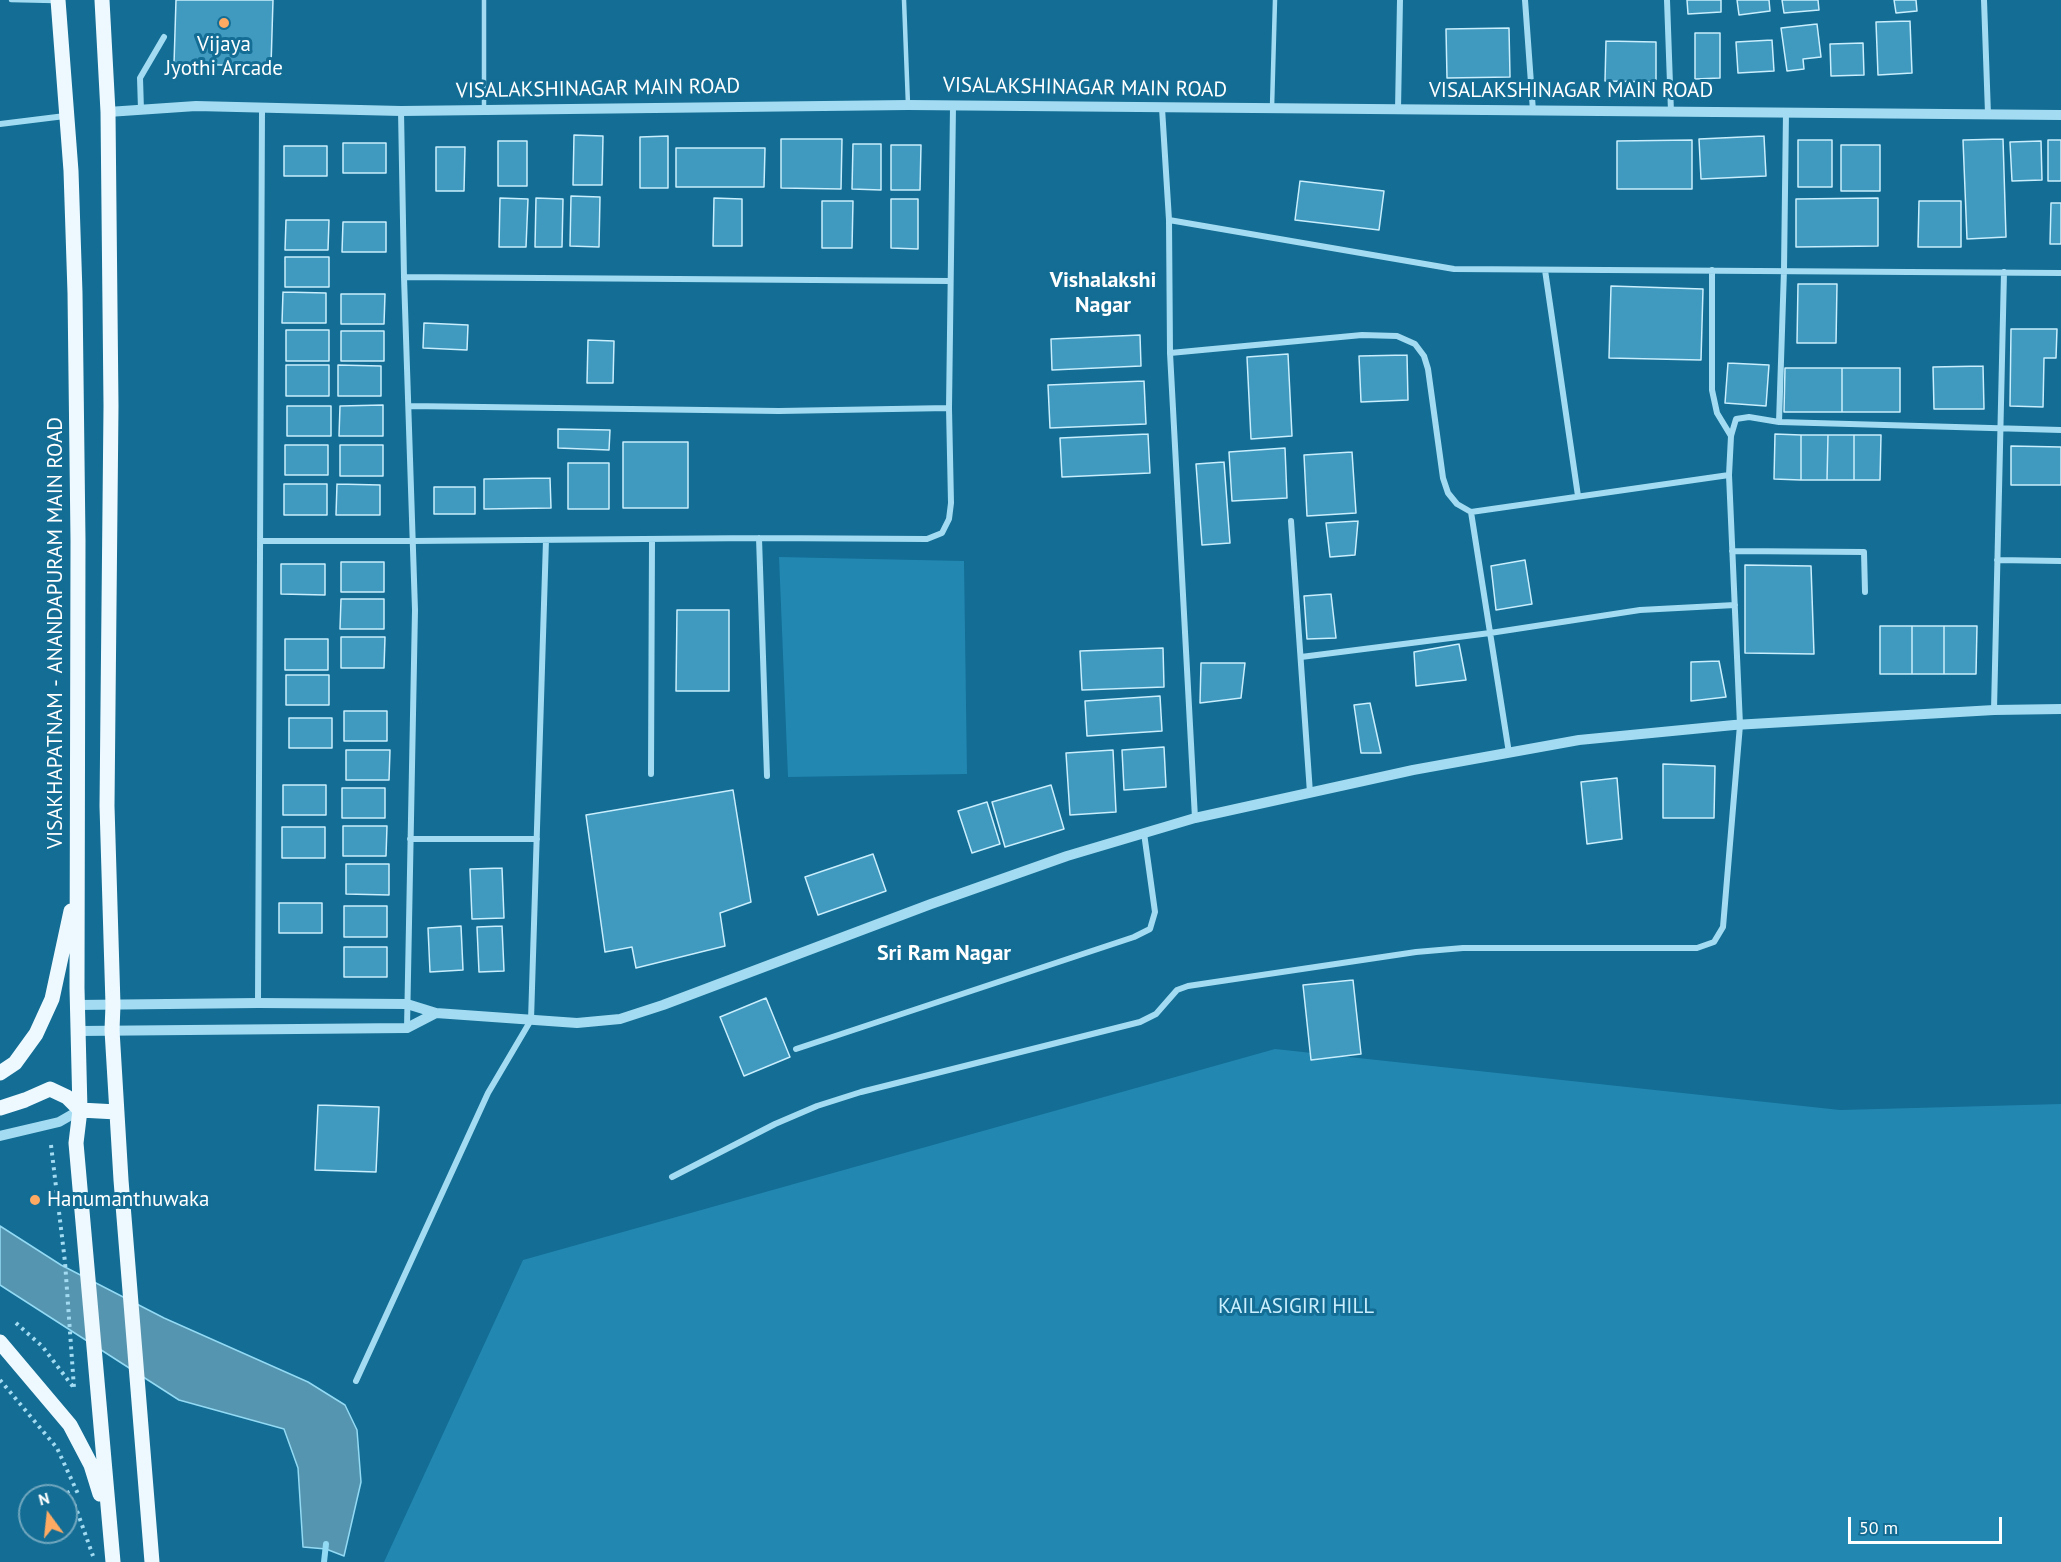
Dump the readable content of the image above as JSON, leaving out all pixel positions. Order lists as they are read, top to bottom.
{
  "streets": {
    "main road": ["VISAKHAPATNAM - ANANDAPURAM MAIN ROAD"],
    "street": ["VISALAKSHINAGAR MAIN ROAD"]
  },
  "districts": ["Vishalakshi Nagar", "Sri Ram Nagar"],
  "parks": ["KAILASIGIRI HILL"],
  "places": ["Vijaya Jyothi Arcade", "Hanumanthuwaka"],
  "scale_bar": "50 m",
  "north": "top"
}
